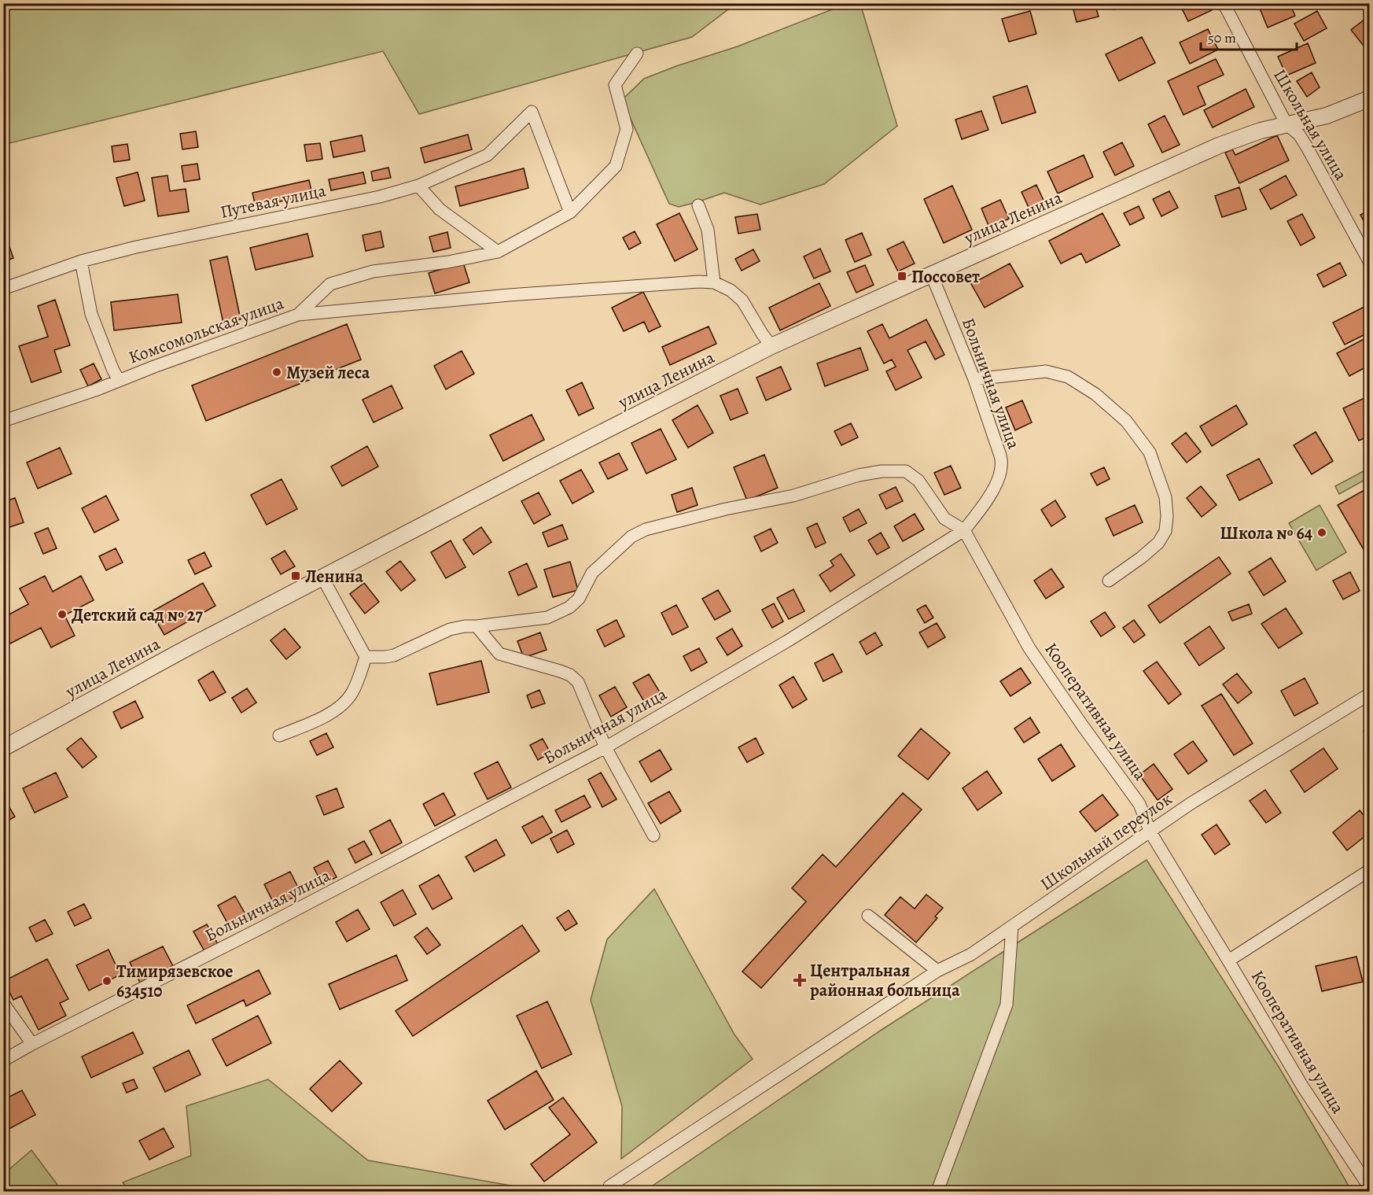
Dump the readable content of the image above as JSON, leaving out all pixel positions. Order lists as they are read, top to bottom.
{
  "streets": {
    "street": [
      "Школьная улица",
      "Путевая улица",
      "улица Ленина",
      "Комсомольская улица",
      "Больничная улица",
      "Кооперативная улица",
      "Школьный переулок"
    ]
  },
  "crossings": [
    ["Школьная улица", "улица Ленина"],
    ["Путевая улица", "Комсомольская улица"],
    ["улица Ленина", "Больничная улица"],
    ["Больничная улица", "Кооперативная улица"],
    ["Кооперативная улица", "Школьный переулок"]
  ],
  "places": {
    "transit": ["Поссовет", "Ленина"],
    "other": [
      "Музей леса",
      "Школа № 64",
      "Детский сад № 27",
      "Тимирязевское 634510"
    ],
    "health": ["Центральная районная больница"]
  },
  "scale_bar": "50 m"
}
